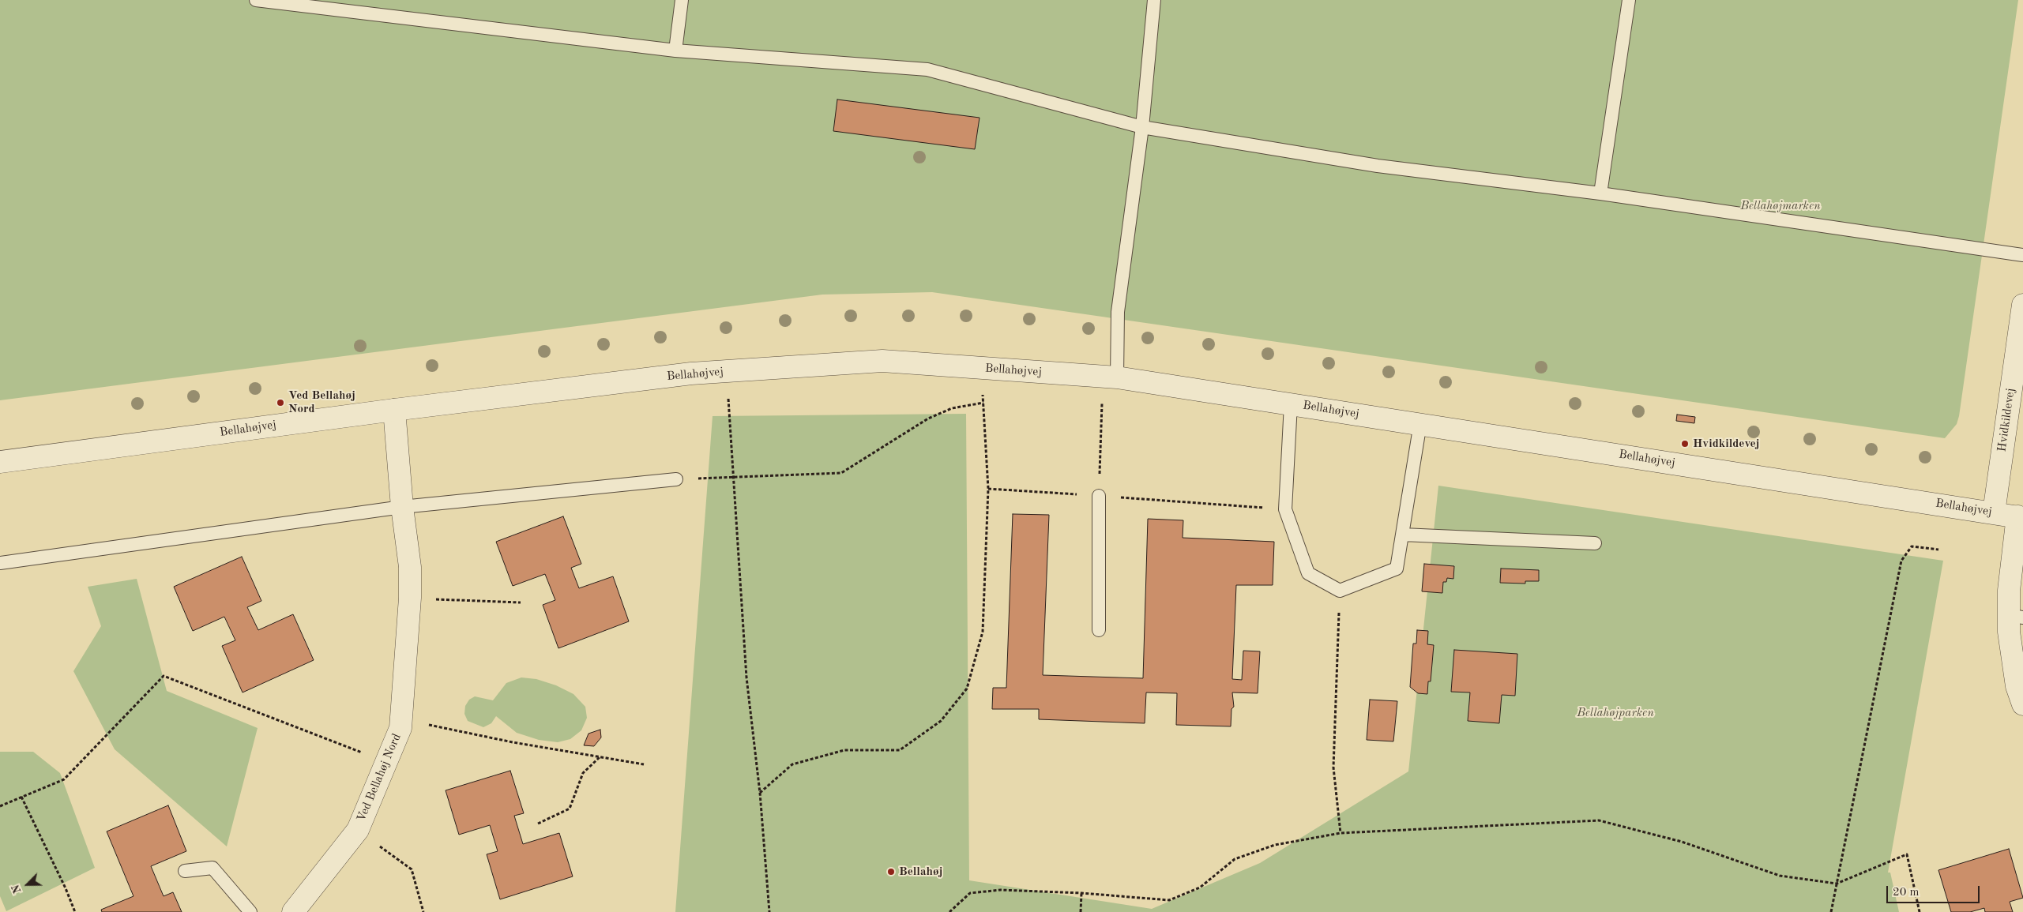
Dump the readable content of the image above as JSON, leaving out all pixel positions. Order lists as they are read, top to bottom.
{
  "streets": {
    "street": ["Bellahøjvej", "Hvidkildevej", "Ved Bellahøj Nord"]
  },
  "crossings": [
    ["Bellahøjvej", "Hvidkildevej"],
    ["Bellahøjvej", "Ved Bellahøj Nord"]
  ],
  "parks": ["Bellahøjmarken", "Bellahøjparken"],
  "places": ["Ved Bellahøj Nord", "Hvidkildevej", "Bellahøj"],
  "scale_bar": "20 m",
  "north": "bottom left"
}
